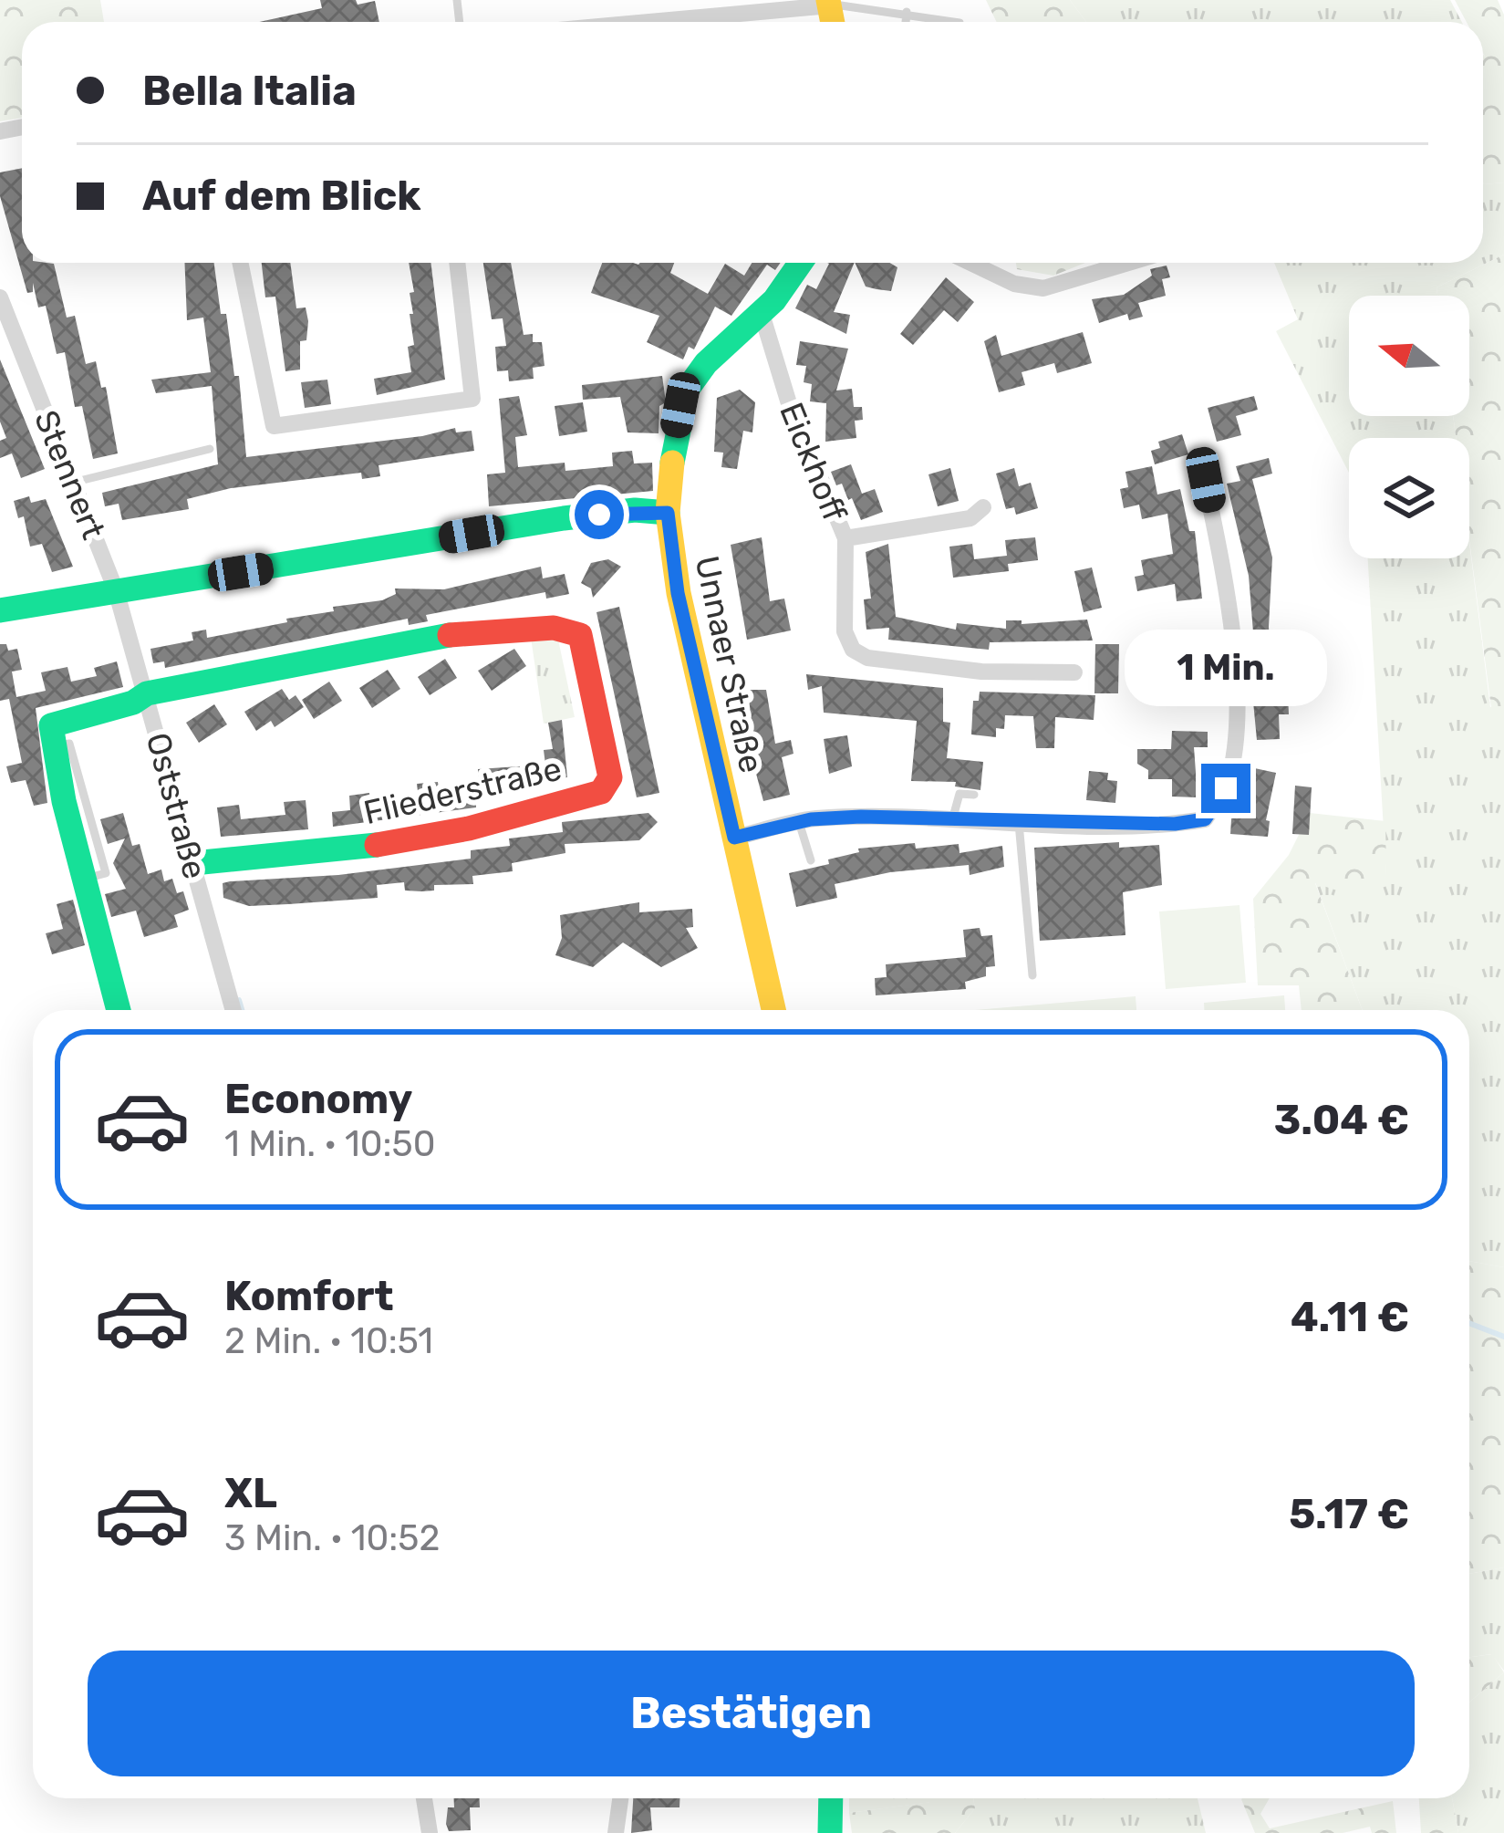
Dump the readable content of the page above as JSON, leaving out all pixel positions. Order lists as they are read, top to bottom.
{
  "streets": {
    "street": [
      "Eickhoff",
      "Stennert",
      "Unnaer Straße",
      "Fliederstraße",
      "Oststraße"
    ]
  },
  "crossings": [
    ["Eickhoff", "Unnaer Straße"],
    ["Stennert", "Oststraße"],
    ["Fliederstraße", "Oststraße"]
  ],
  "north": "left",
  "page": {
    "banner": ["Bella Italia", "Auf dem Blick"],
    "bubble": "1 Min.",
    "list": [
      {
        "name": "Economy",
        "note": "1 Min. · 10:50",
        "value": "3.04 €"
      },
      {
        "name": "Komfort",
        "note": "2 Min. · 10:51",
        "value": "4.11 €"
      },
      {
        "name": "XL",
        "note": "3 Min. · 10:52",
        "value": "5.17 €"
      }
    ],
    "buttons": "Bestätigen"
  }
}
